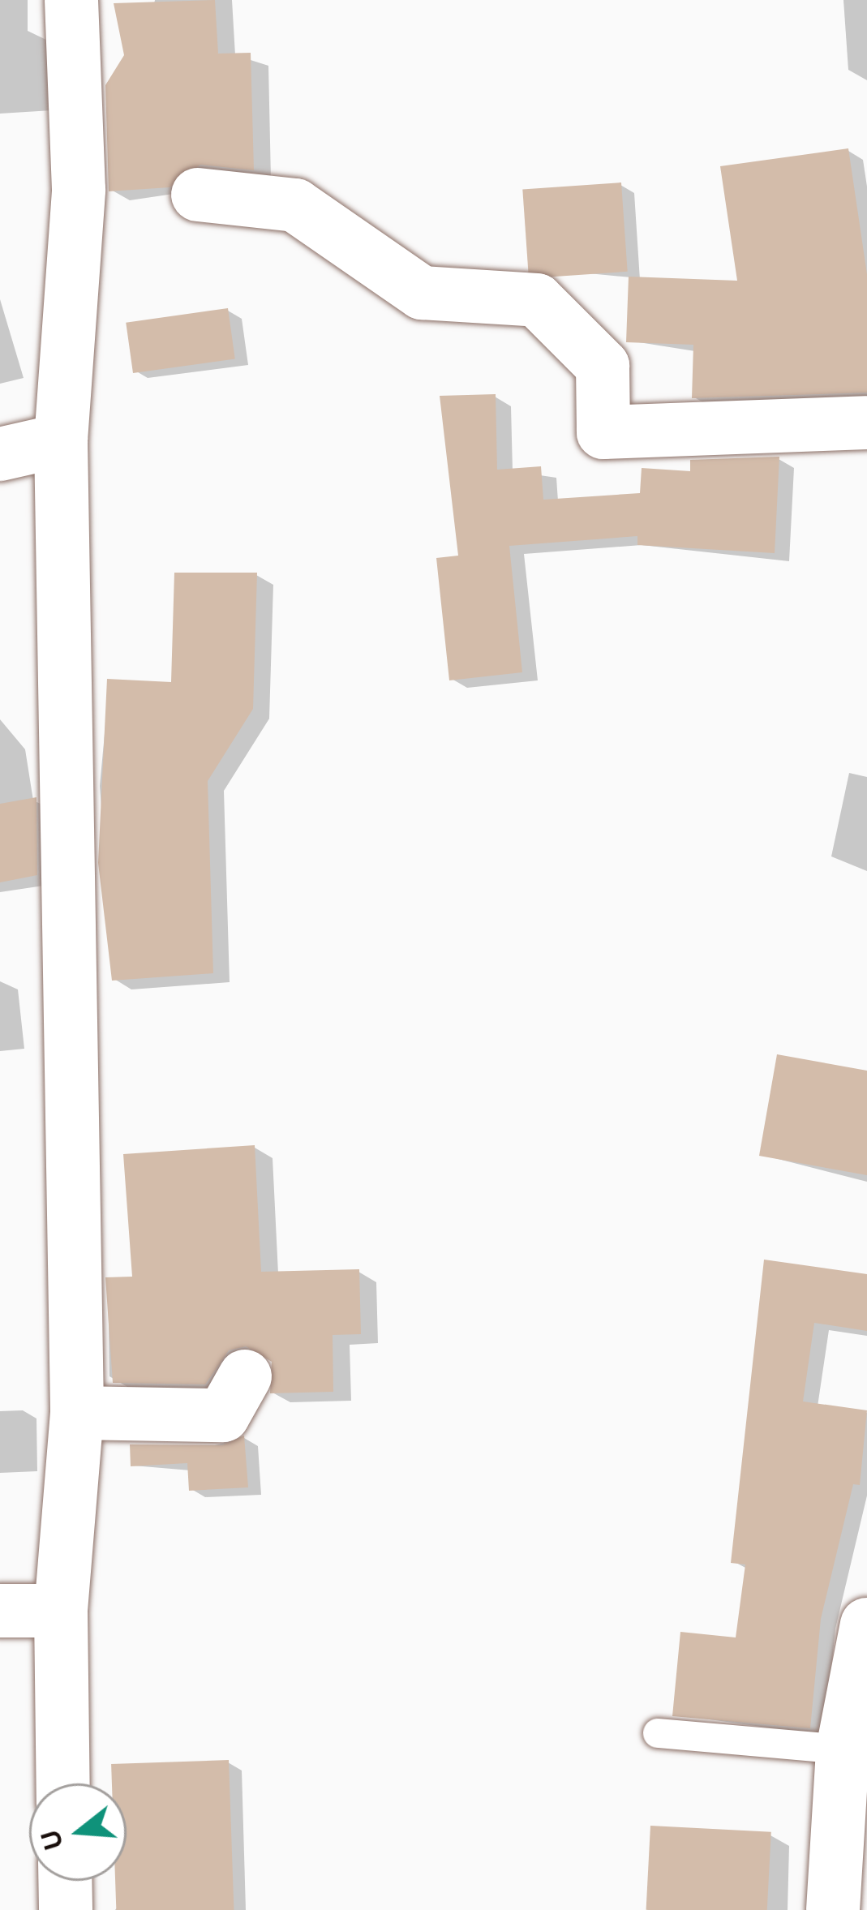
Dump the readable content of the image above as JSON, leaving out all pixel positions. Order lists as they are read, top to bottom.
{
  "north": "left"
}
